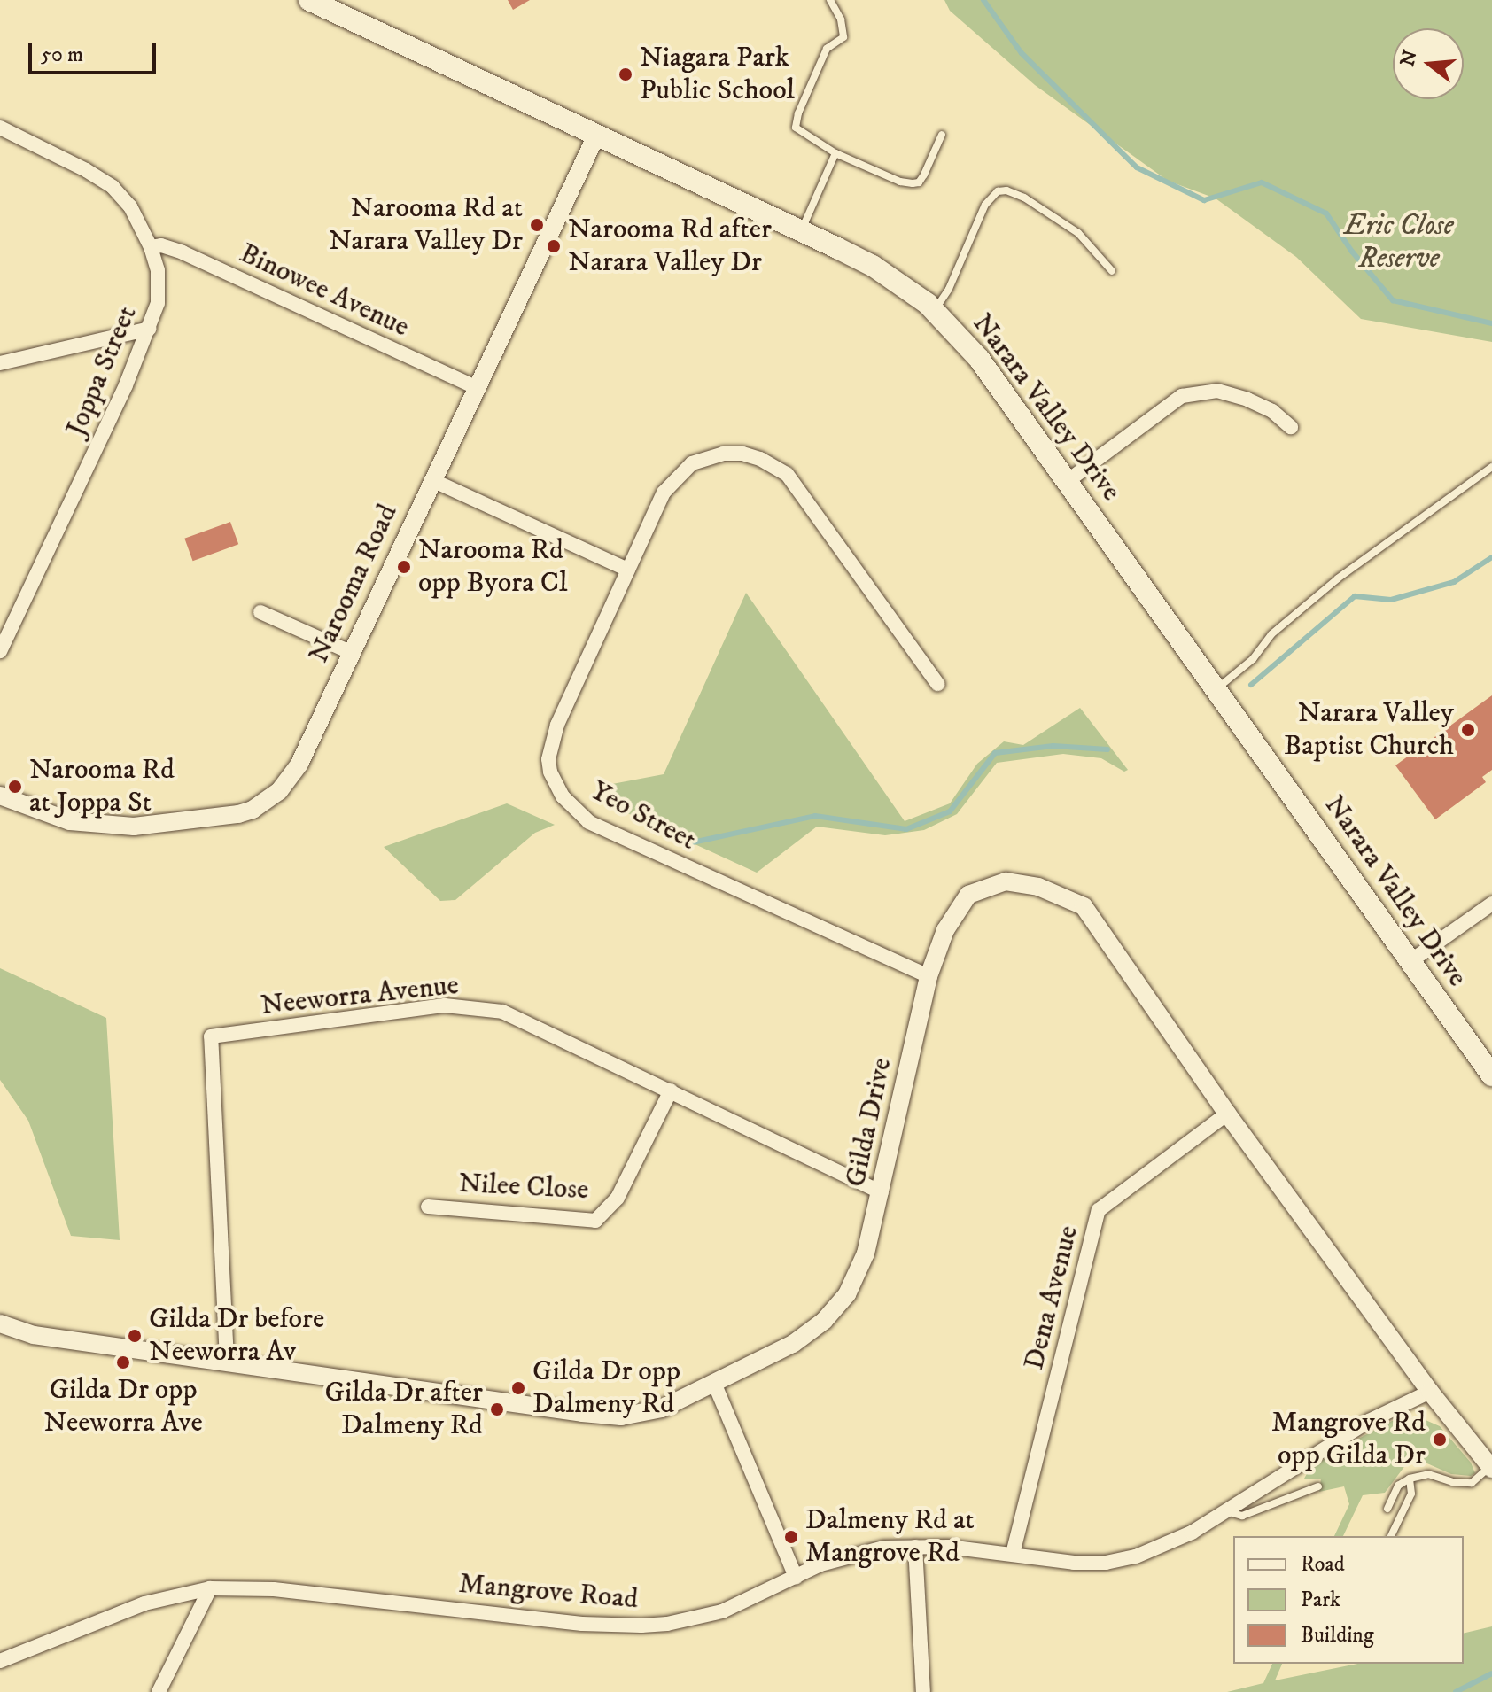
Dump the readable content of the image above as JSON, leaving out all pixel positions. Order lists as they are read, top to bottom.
{
  "streets": {
    "main road": ["Narara Valley Drive"],
    "street": [
      "Binowee Avenue",
      "Joppa Street",
      "Narooma Road",
      "Yeo Street",
      "Neeworra Avenue",
      "Gilda Drive",
      "Nilee Close",
      "Dena Avenue",
      "Mangrove Road"
    ]
  },
  "crossings": [
    ["Binowee Avenue", "Joppa Street"],
    ["Binowee Avenue", "Narooma Road"],
    ["Narara Valley Drive", "Narooma Road"],
    ["Yeo Street", "Gilda Drive"],
    ["Neeworra Avenue", "Gilda Drive"],
    ["Neeworra Avenue", "Nilee Close"],
    ["Gilda Drive", "Dena Avenue"],
    ["Gilda Drive", "Mangrove Road"],
    ["Dena Avenue", "Mangrove Road"]
  ],
  "parks": ["Eric Close Reserve"],
  "places": [
    "Niagara Park Public School",
    "Narooma Rd at Narara Valley Dr",
    "Narooma Rd after Narara Valley Dr",
    "Narooma Rd opp Byora Cl",
    "Narara Valley Baptist Church",
    "Narooma Rd at Joppa St",
    "Gilda Dr before Neeworra Av",
    "Gilda Dr opp Neeworra Ave",
    "Gilda Dr opp Dalmeny Rd",
    "Gilda Dr after Dalmeny Rd",
    "Mangrove Rd opp Gilda Dr",
    "Dalmeny Rd at Mangrove Rd"
  ],
  "legend": ["Road", "Park", "Building"],
  "scale_bar": "50 m",
  "north": "left"
}
